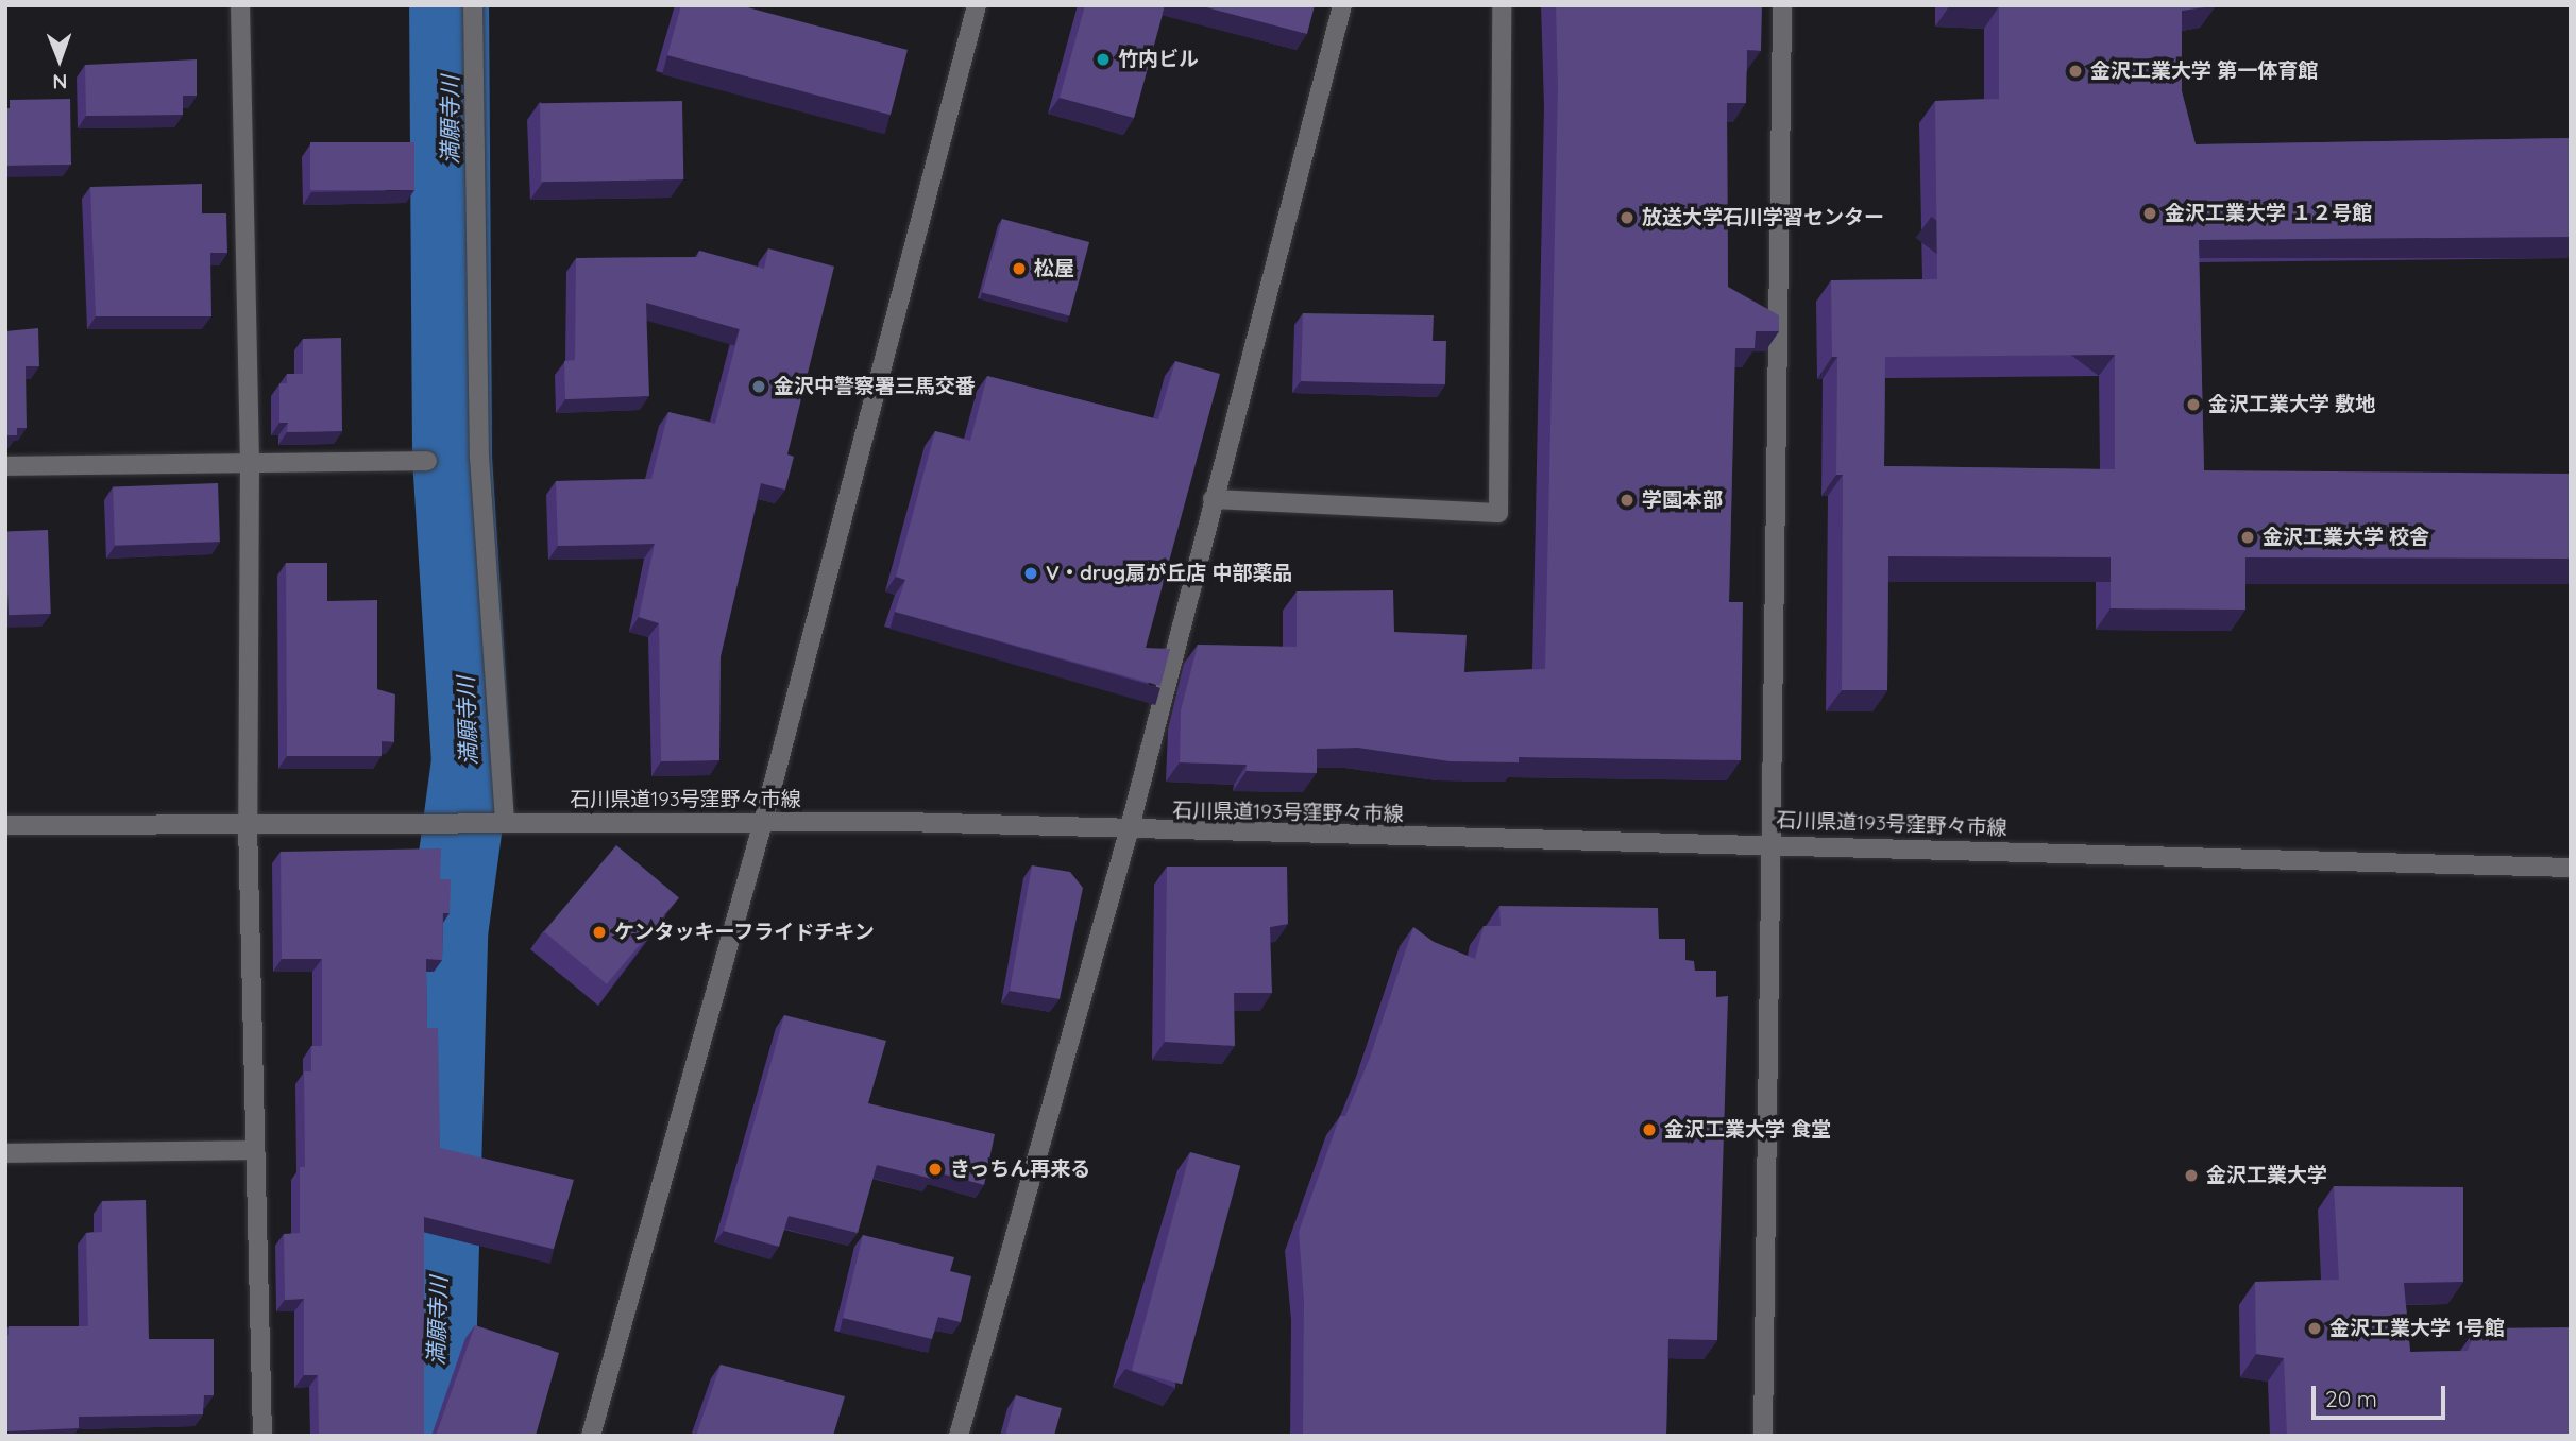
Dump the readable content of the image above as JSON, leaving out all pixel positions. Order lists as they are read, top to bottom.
{
  "streets": {
    "street": ["石川県道193号窪野々市線"]
  },
  "water": ["満願寺川"],
  "places": [
    "竹内ビル",
    "金沢工業大学 第一体育館",
    "金沢工業大学 １２号館",
    "放送大学石川学習センター",
    "松屋",
    "金沢中警察署三馬交番",
    "金沢工業大学 敷地",
    "学園本部",
    "金沢工業大学 校舎",
    "V・drug扇が丘店 中部薬品",
    "ケンタッキーフライドチキン",
    "金沢工業大学 食堂",
    "きっちん再来る",
    "金沢工業大学",
    "金沢工業大学 1号館"
  ],
  "scale_bar": "20 m",
  "north": "bottom"
}
